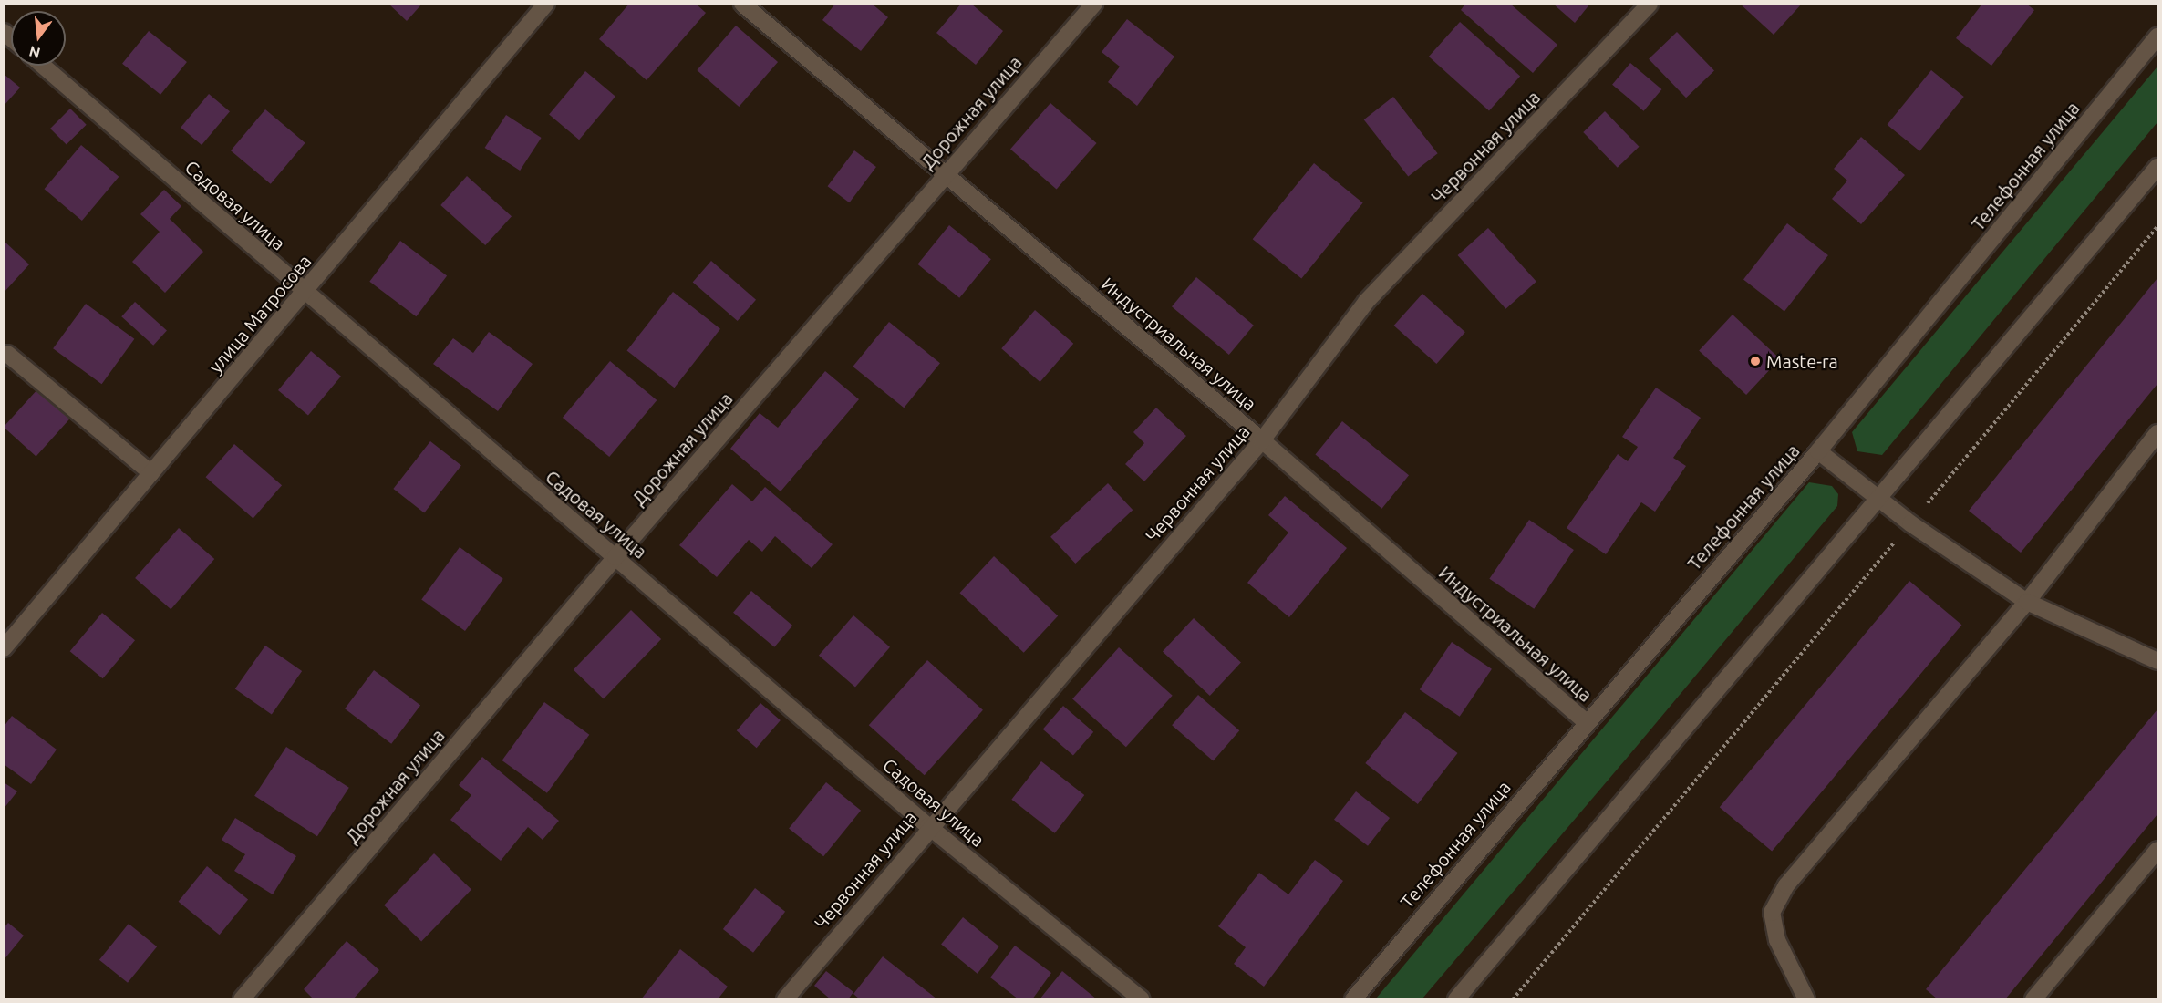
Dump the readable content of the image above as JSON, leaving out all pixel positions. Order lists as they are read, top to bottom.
{
  "streets": {
    "street": [
      "Дорожная улица",
      "Червонная улица",
      "Телефонная улица",
      "Садовая улица",
      "улица Матросова",
      "Индустриальная улица"
    ]
  },
  "crossings": [
    ["Дорожная улица", "Садовая улица"],
    ["Дорожная улица", "Индустриальная улица"],
    ["Червонная улица", "Садовая улица"],
    ["Червонная улица", "Индустриальная улица"],
    ["Телефонная улица", "Индустриальная улица"],
    ["Садовая улица", "улица Матросова"]
  ],
  "places": ["Maste-ra"],
  "north": "bottom"
}
